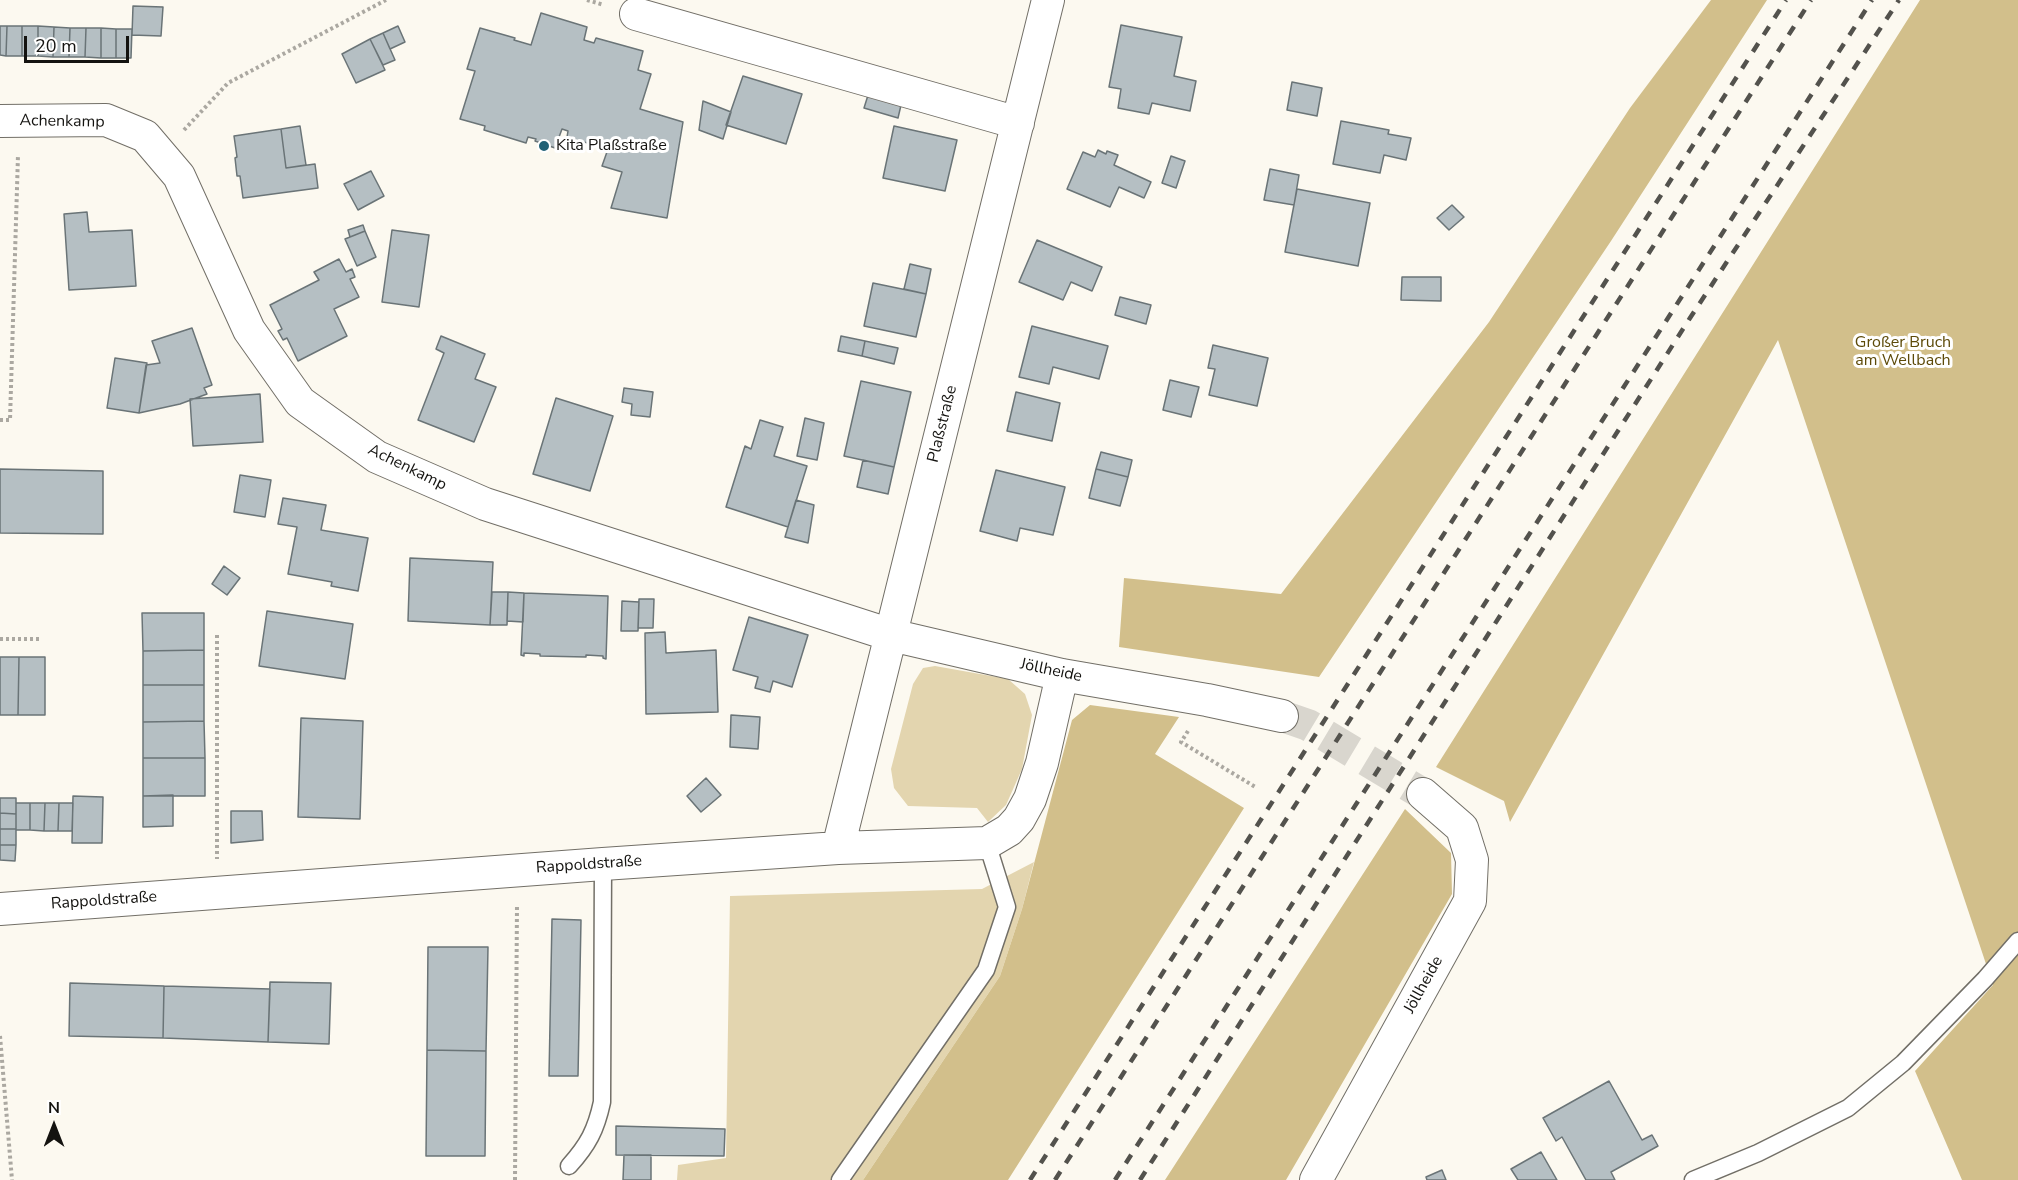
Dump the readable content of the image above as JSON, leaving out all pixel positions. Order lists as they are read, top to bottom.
{
  "streets": {
    "street": [
      "Achenkamp",
      "Plaßstraße",
      "Jöllheide",
      "Rappoldstraße"
    ]
  },
  "crossings": [
    ["Achenkamp", "Plaßstraße"],
    ["Achenkamp", "Jöllheide"],
    ["Plaßstraße", "Jöllheide"],
    ["Plaßstraße", "Rappoldstraße"],
    ["Jöllheide", "Rappoldstraße"]
  ],
  "parks": ["Großer Bruch am Wellbach"],
  "places": ["Kita Plaßstraße"],
  "scale_bar": "20 m",
  "north": "top"
}
